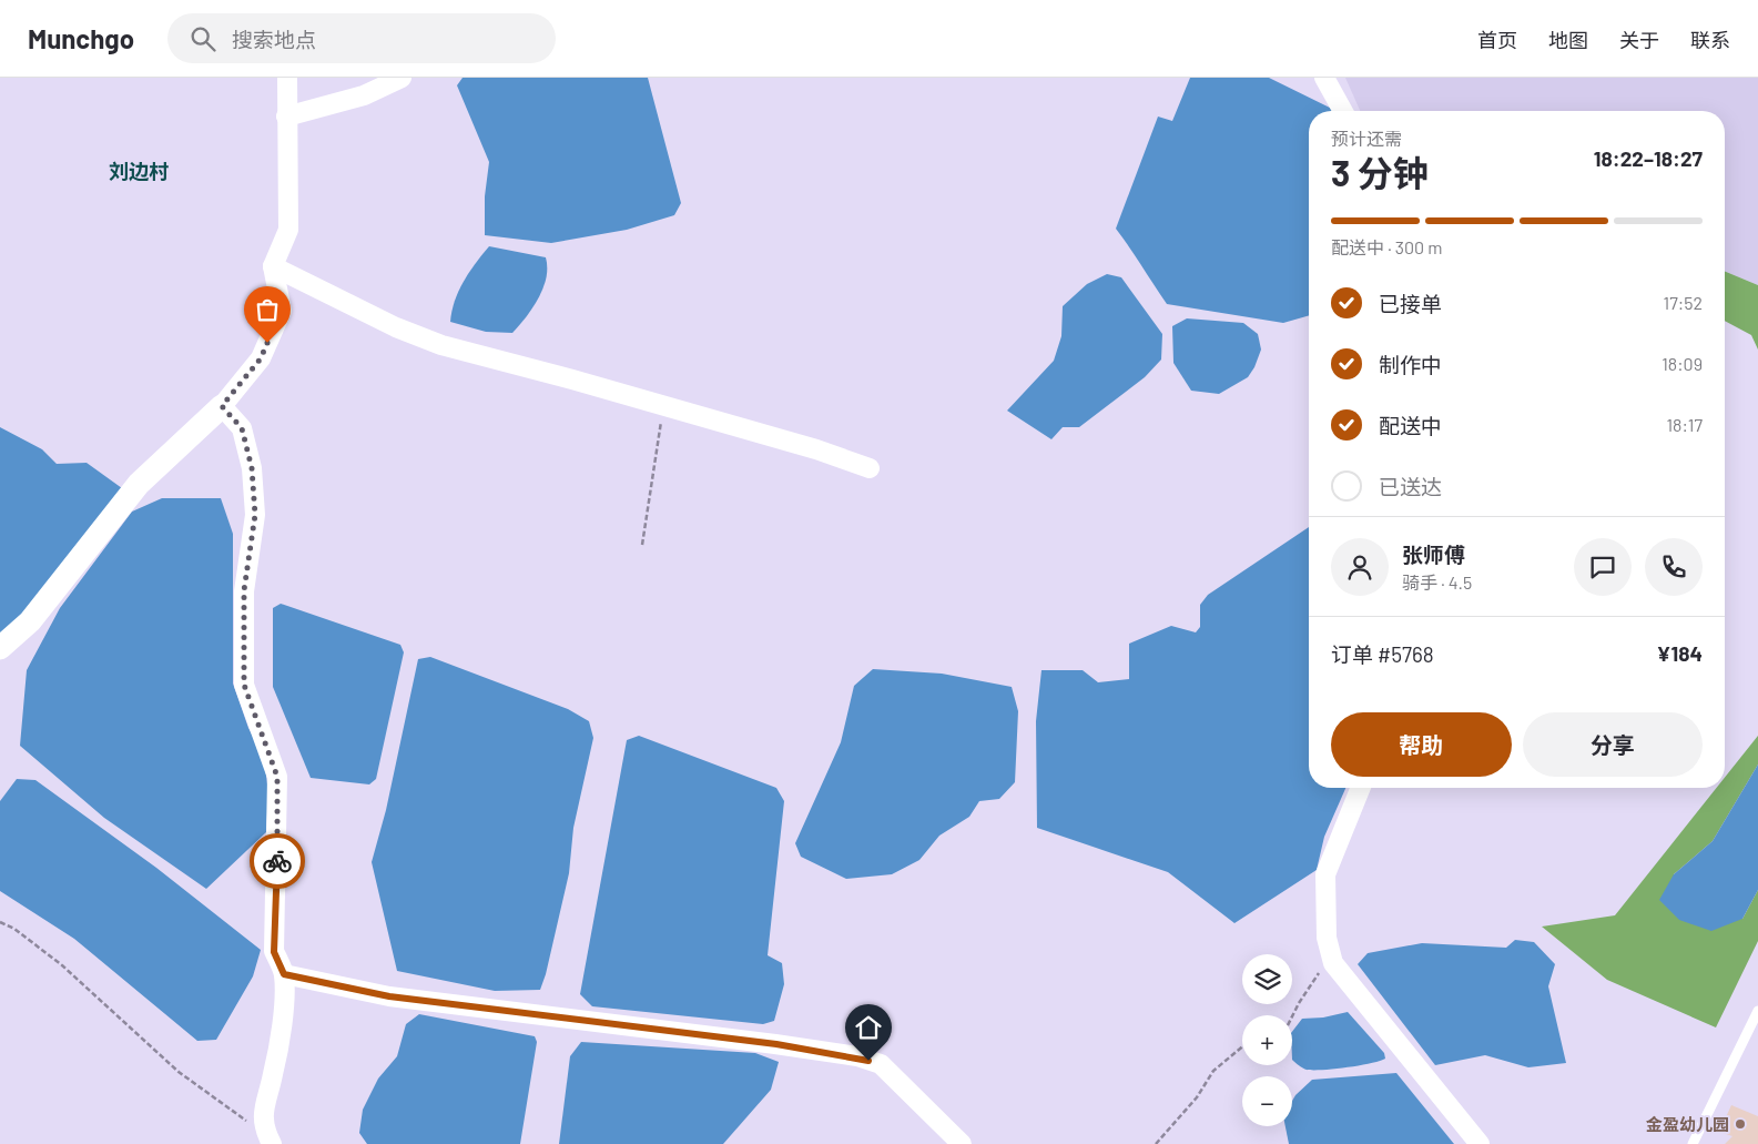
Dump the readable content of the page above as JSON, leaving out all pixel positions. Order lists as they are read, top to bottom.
{
  "districts": ["刘边村"],
  "places": ["金盈幼儿园"],
  "page": {
    "header": "Munchgo",
    "search": "搜索地点",
    "nav": [
      "首页",
      "地图",
      "关于",
      "联系"
    ],
    "heading": ["3 分钟", "预计还需", "18:22–18:27"],
    "panel": [
      "张师傅",
      "骑手 · 4.5",
      "订单 #5768",
      "¥184"
    ],
    "bar": "配送中 · 300 m",
    "list": [
      ["已接单", "17:52"],
      ["制作中", "18:09"],
      ["配送中", "18:17"],
      "已送达"
    ],
    "buttons": ["帮助", "分享"],
    "map_buttons": ["+", "−"]
  }
}
